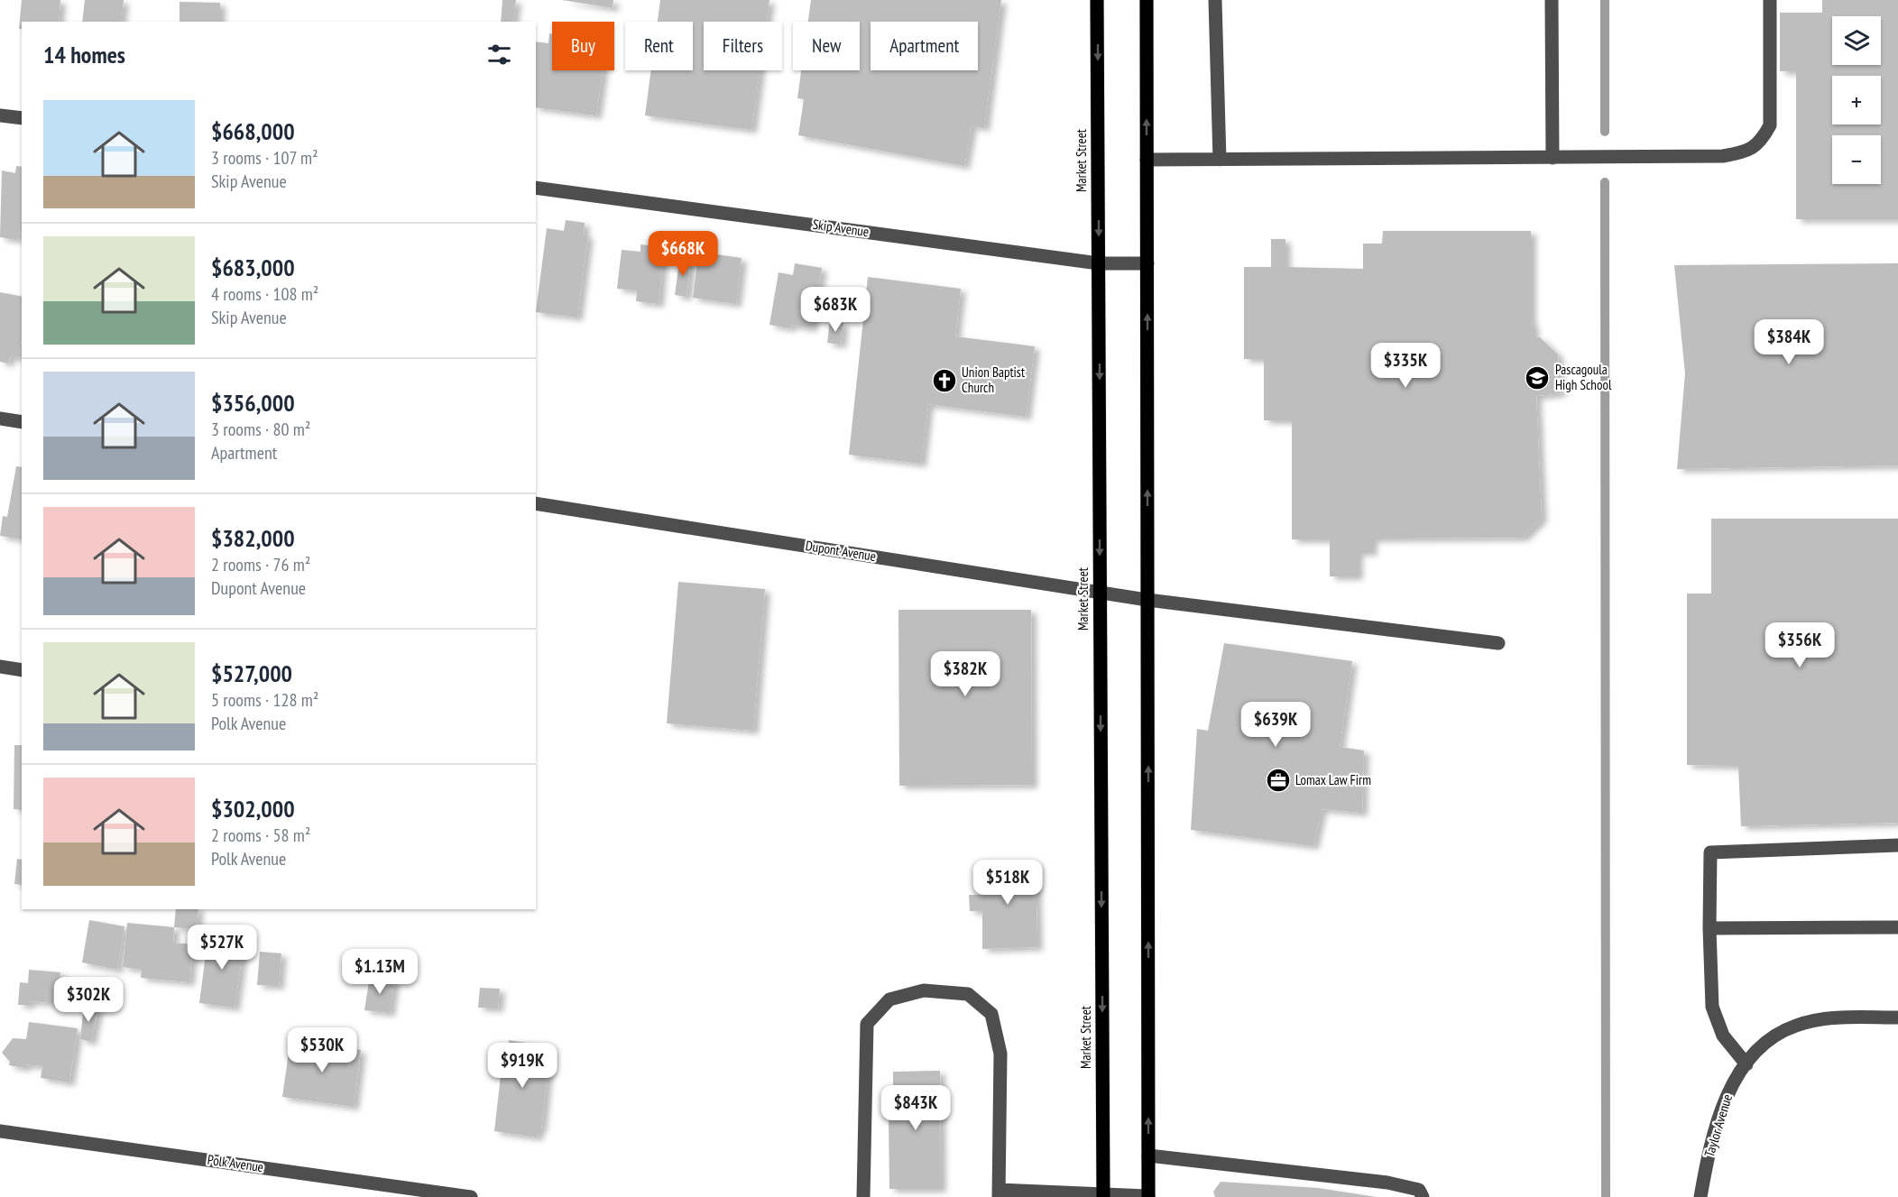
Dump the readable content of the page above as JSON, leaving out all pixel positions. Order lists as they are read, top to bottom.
{
  "streets": {
    "main road": ["Market Street"],
    "street": [
      "Skip Avenue",
      "Dupont Avenue",
      "Taylor Avenue",
      "Polk Avenue"
    ]
  },
  "crossings": [
    ["Market Street", "Skip Avenue"],
    ["Market Street", "Dupont Avenue"]
  ],
  "places": {
    "school or university": ["Pascagoula High School"],
    "church": ["Union Baptist Church"],
    "office": ["Lomax Law Firm"]
  },
  "page": {
    "map_buttons": ["+", "−"],
    "chip": [
      "Buy",
      "Rent",
      "Filters",
      "New",
      "Apartment"
    ],
    "heading": "14 homes",
    "list": [
      {
        "name": "$668,000",
        "note": "3 rooms · 107 m² · Skip Avenue"
      },
      {
        "name": "$683,000",
        "note": "4 rooms · 108 m² · Skip Avenue"
      },
      {
        "name": "$356,000",
        "note": "3 rooms · 80 m² · Apartment"
      },
      {
        "name": "$382,000",
        "note": "2 rooms · 76 m² · Dupont Avenue"
      },
      {
        "name": "$527,000",
        "note": "5 rooms · 128 m² · Polk Avenue"
      },
      {
        "name": "$302,000",
        "note": "2 rooms · 58 m² · Polk Avenue"
      }
    ],
    "price": [
      "$668K",
      "$683K",
      "$384K",
      "$335K",
      "$356K",
      "$382K",
      "$639K",
      "$518K",
      "$527K",
      "$1.13M",
      "$302K",
      "$530K",
      "$919K",
      "$843K"
    ]
  }
}
